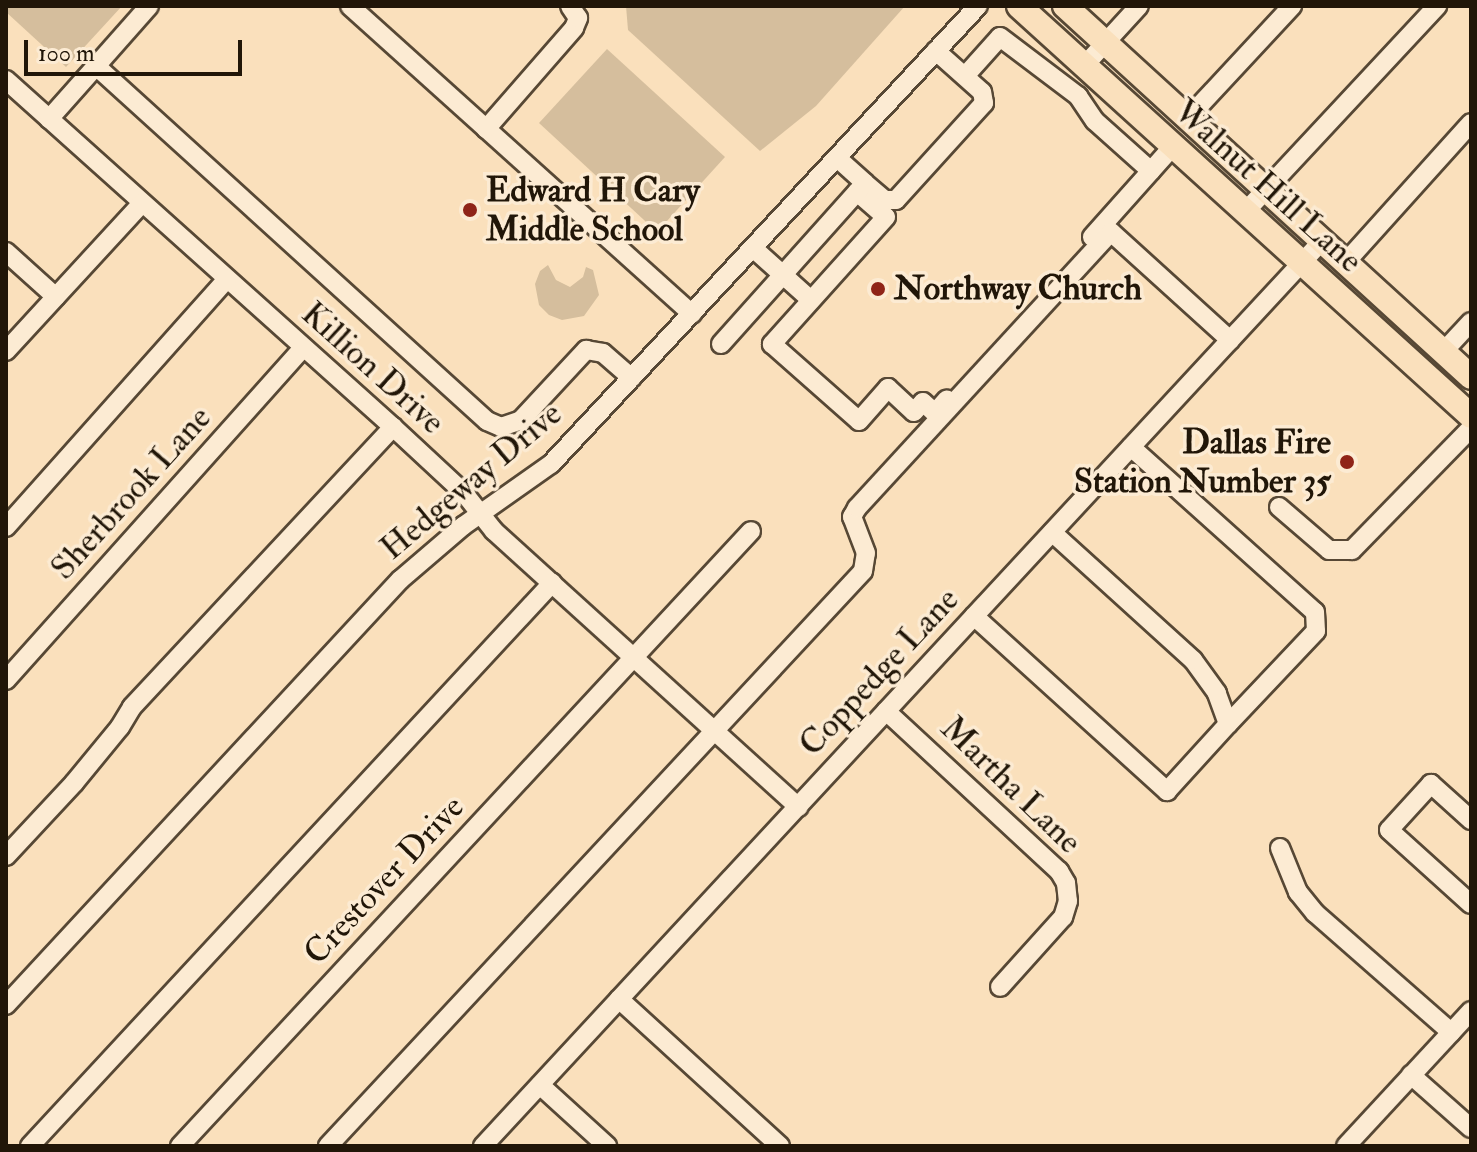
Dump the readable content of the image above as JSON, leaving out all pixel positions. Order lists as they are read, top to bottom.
{
  "streets": {
    "main road": ["Walnut Hill Lane"],
    "street": [
      "Killion Drive",
      "Hedgeway Drive",
      "Sherbrook Lane",
      "Coppedge Lane",
      "Martha Lane",
      "Crestover Drive"
    ]
  },
  "crossings": [
    ["Walnut Hill Lane", "Coppedge Lane"],
    ["Killion Drive", "Hedgeway Drive"],
    ["Killion Drive", "Sherbrook Lane"],
    ["Killion Drive", "Coppedge Lane"],
    ["Killion Drive", "Crestover Drive"],
    ["Coppedge Lane", "Martha Lane"]
  ],
  "places": ["Edward H Cary Middle School", "Northway Church", "Dallas Fire Station Number 35"],
  "scale_bar": "100 m"
}
